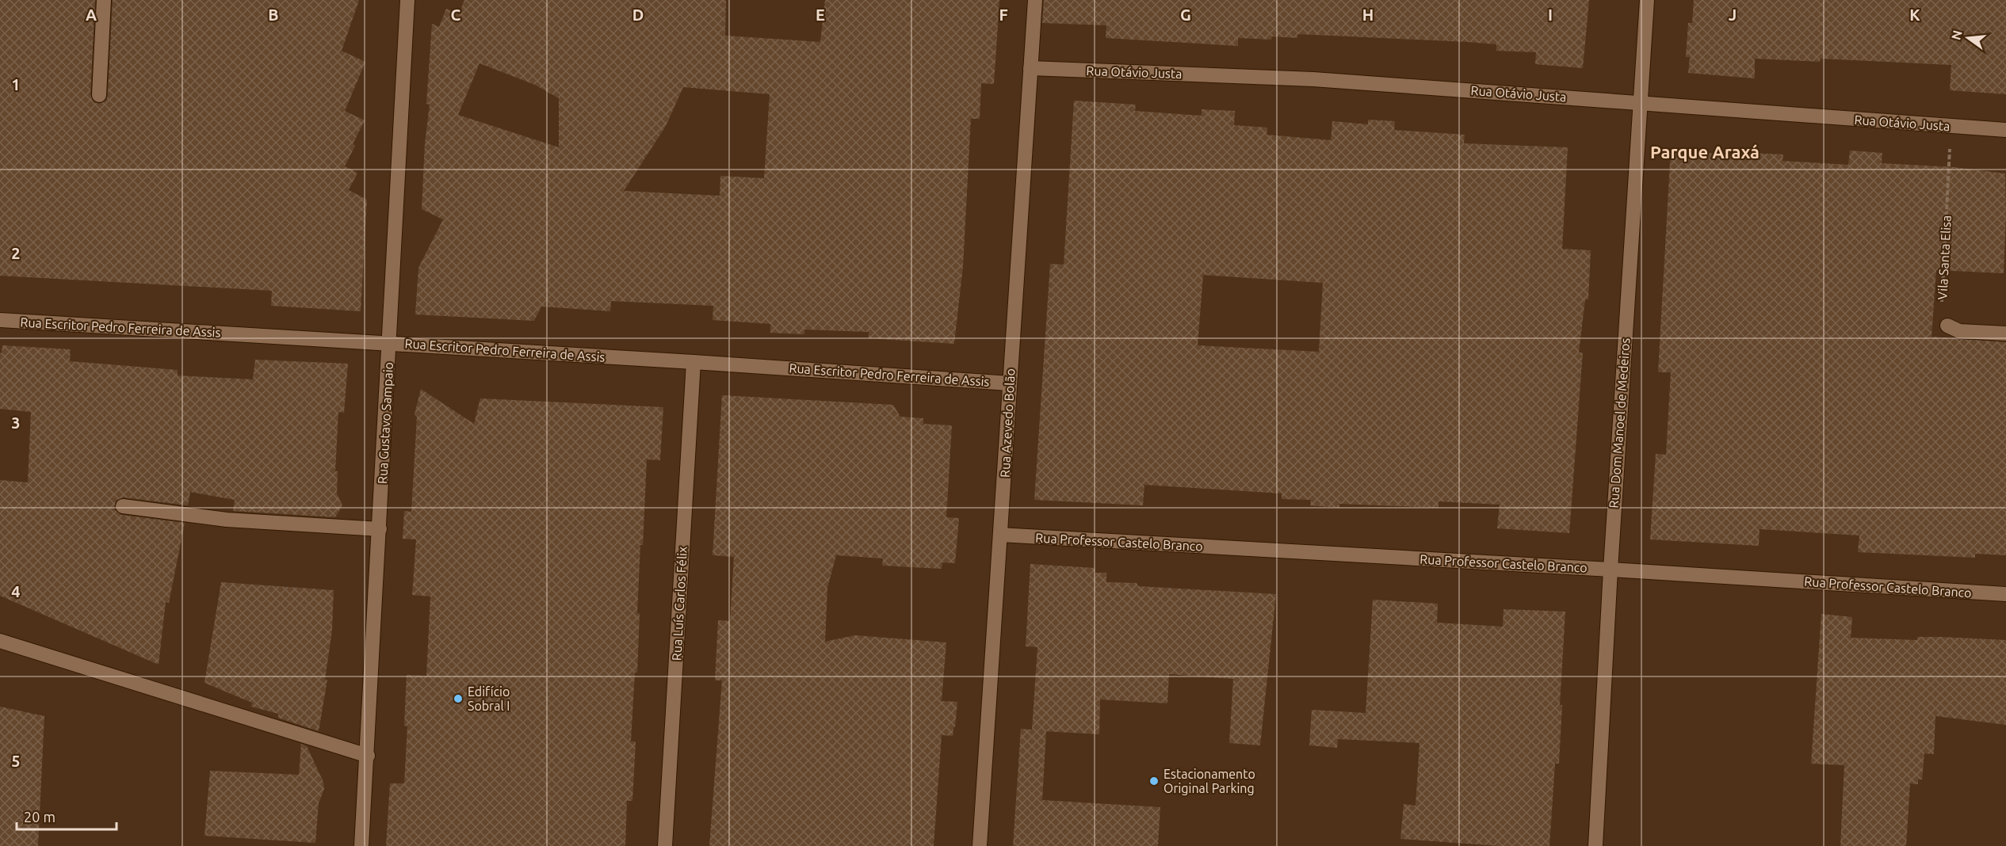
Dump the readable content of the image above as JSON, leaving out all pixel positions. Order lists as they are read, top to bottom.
{
  "streets": {
    "street": [
      "Rua Otávio Justa",
      "Rua Escritor Pedro Ferreira de Assis",
      "Rua Gustavo Sampaio",
      "Rua Azevedo Bolão",
      "Rua Dom Manoel de Medeiros",
      "Rua Professor Castelo Branco",
      "Rua Luís Carlos Félix"
    ],
    "path": ["Vila Santa Elisa"]
  },
  "crossings": [
    ["Rua Otávio Justa", "Vila Santa Elisa"],
    ["Rua Otávio Justa", "Rua Azevedo Bolão"],
    ["Rua Otávio Justa", "Rua Dom Manoel de Medeiros"],
    ["Rua Escritor Pedro Ferreira de Assis", "Rua Gustavo Sampaio"],
    ["Rua Escritor Pedro Ferreira de Assis", "Rua Azevedo Bolão"],
    ["Rua Escritor Pedro Ferreira de Assis", "Rua Luís Carlos Félix"],
    ["Rua Azevedo Bolão", "Rua Professor Castelo Branco"],
    ["Rua Dom Manoel de Medeiros", "Rua Professor Castelo Branco"]
  ],
  "districts": ["Parque Araxá"],
  "places": ["Edifício Sobral I", "Estacionamento Original Parking"],
  "scale_bar": "20 m",
  "north": "left",
  "grid": {
    "columns": [
      "A",
      "B",
      "C",
      "D",
      "E",
      "F",
      "G",
      "H",
      "I",
      "J",
      "K"
    ],
    "rows": [
      "1",
      "2",
      "3",
      "4",
      "5"
    ]
  }
}
